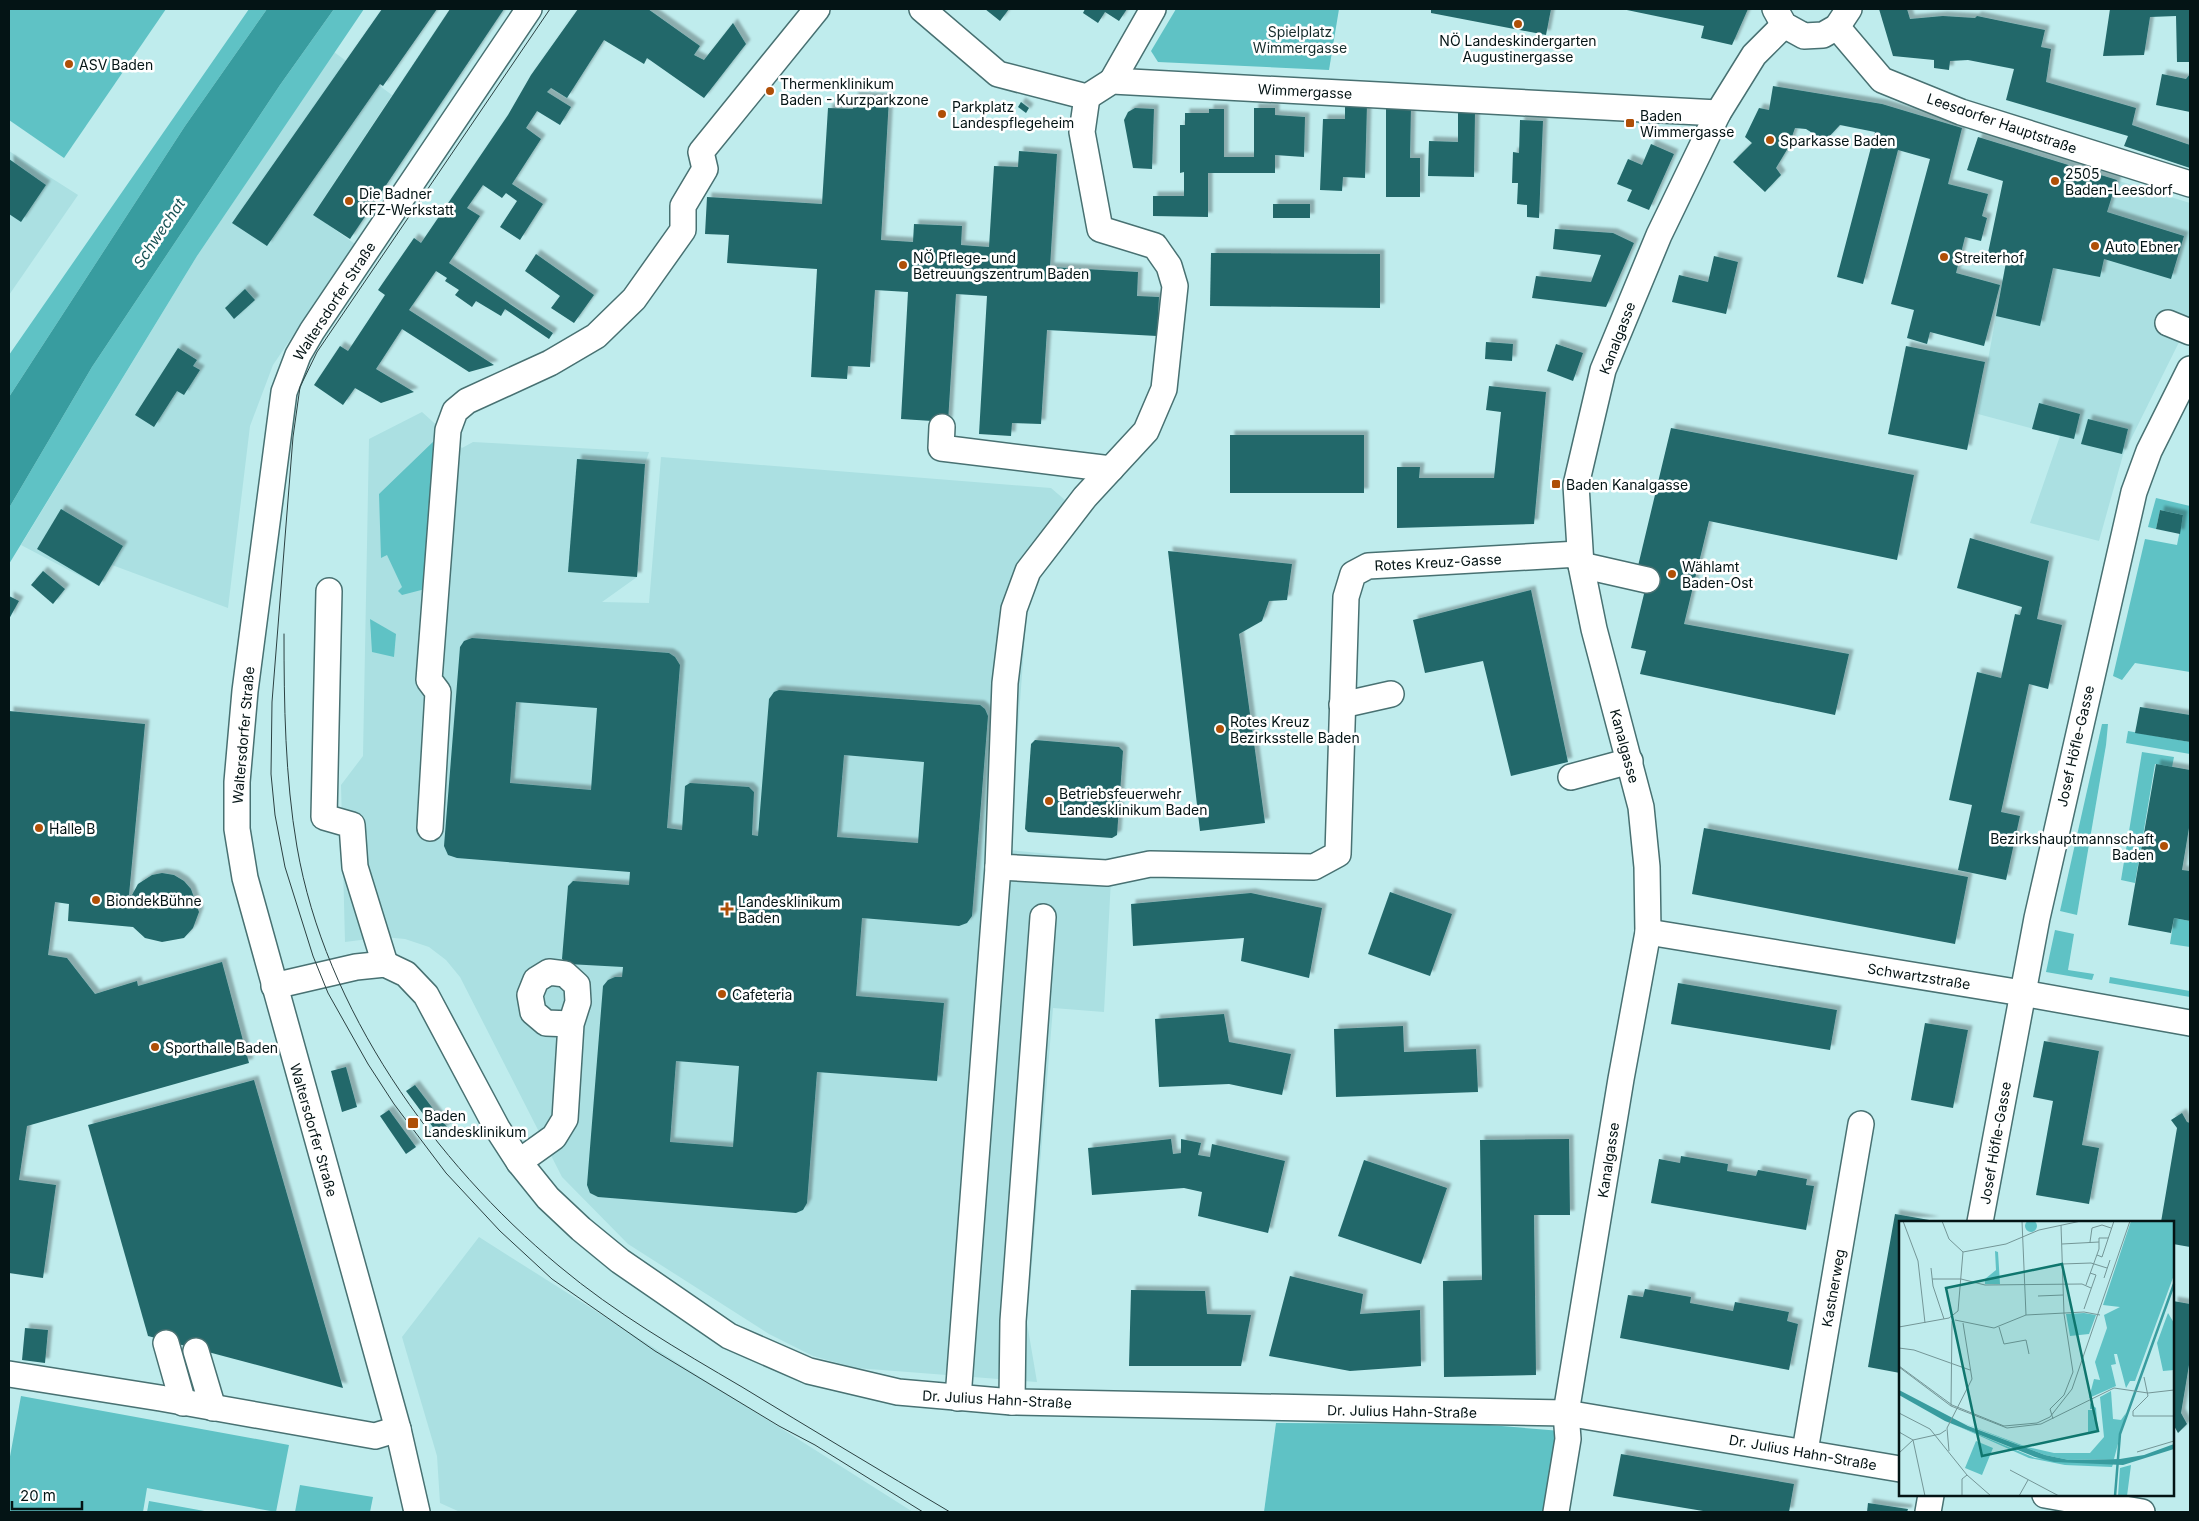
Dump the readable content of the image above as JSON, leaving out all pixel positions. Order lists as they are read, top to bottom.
{
  "streets": {
    "street": [
      "Wimmergasse",
      "Leesdorfer Hauptstraße",
      "Waltersdorfer Straße",
      "Kanalgasse",
      "Rotes Kreuz-Gasse",
      "Josef Höfle-Gasse",
      "Schwartzstraße",
      "Kastnerweg",
      "Dr. Julius Hahn-Straße"
    ]
  },
  "crossings": [
    ["Wimmergasse", "Kanalgasse"],
    ["Leesdorfer Hauptstraße", "Kanalgasse"],
    ["Kanalgasse", "Rotes Kreuz-Gasse"],
    ["Kanalgasse", "Schwartzstraße"],
    ["Kanalgasse", "Dr. Julius Hahn-Straße"],
    ["Josef Höfle-Gasse", "Schwartzstraße"],
    ["Kastnerweg", "Dr. Julius Hahn-Straße"]
  ],
  "water": ["Schwechat"],
  "parks": ["Spielplatz Wimmergasse"],
  "places": {
    "other": [
      "NÖ Landeskindergarten Augustinergasse",
      "ASV Baden",
      "Thermenklinikum Baden - Kurzparkzone",
      "Parkplatz Landespflegeheim",
      "Sparkasse Baden",
      "2505 Baden-Leesdorf",
      "Die Badner KFZ-Werkstatt",
      "Auto Ebner",
      "Streiterhof",
      "NÖ Pflege- und Betreuungszentrum Baden",
      "Wählamt Baden-Ost",
      "Rotes Kreuz Bezirksstelle Baden",
      "Betriebsfeuerwehr Landesklinikum Baden",
      "Halle B",
      "Bezirkshauptmannschaft Baden",
      "BiondekBühne",
      "Cafeteria",
      "Sporthalle Baden"
    ],
    "transit": ["Baden Wimmergasse", "Baden Kanalgasse", "Baden Landesklinikum"],
    "health": ["Landesklinikum Baden"]
  },
  "scale_bar": "20 m"
}
